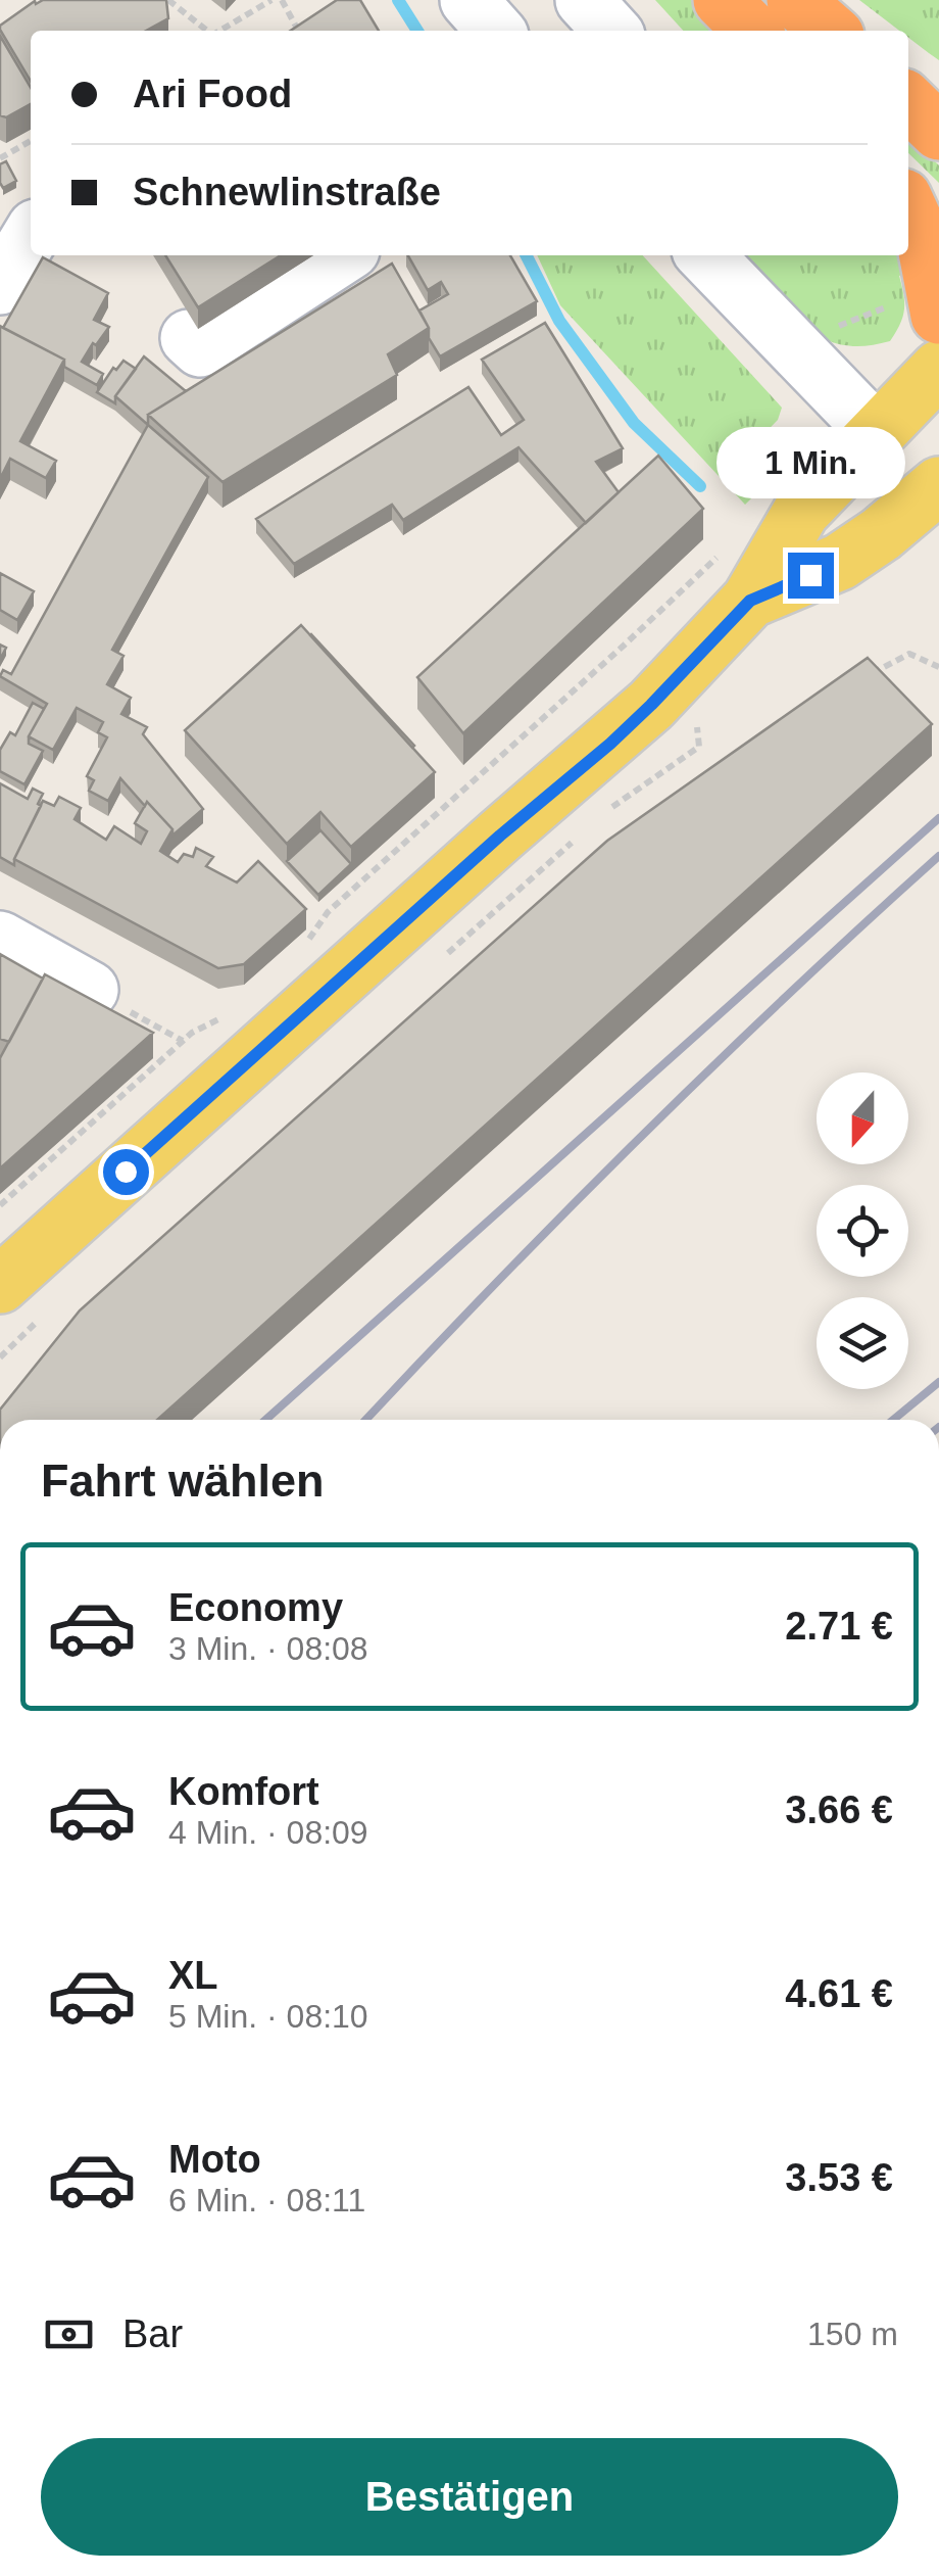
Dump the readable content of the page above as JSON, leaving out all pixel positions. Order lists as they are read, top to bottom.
{
  "north": "bottom",
  "page": {
    "banner": ["Ari Food", "Schnewlinstraße"],
    "bubble": "1 Min.",
    "heading": "Fahrt wählen",
    "list": [
      {
        "name": "Economy",
        "note": "3 Min. · 08:08",
        "value": "2.71 €"
      },
      {
        "name": "Komfort",
        "note": "4 Min. · 08:09",
        "value": "3.66 €"
      },
      {
        "name": "XL",
        "note": "5 Min. · 08:10",
        "value": "4.61 €"
      },
      {
        "name": "Moto",
        "note": "6 Min. · 08:11",
        "value": "3.53 €"
      }
    ],
    "pay": ["Bar", "150 m"],
    "buttons": "Bestätigen"
  }
}
